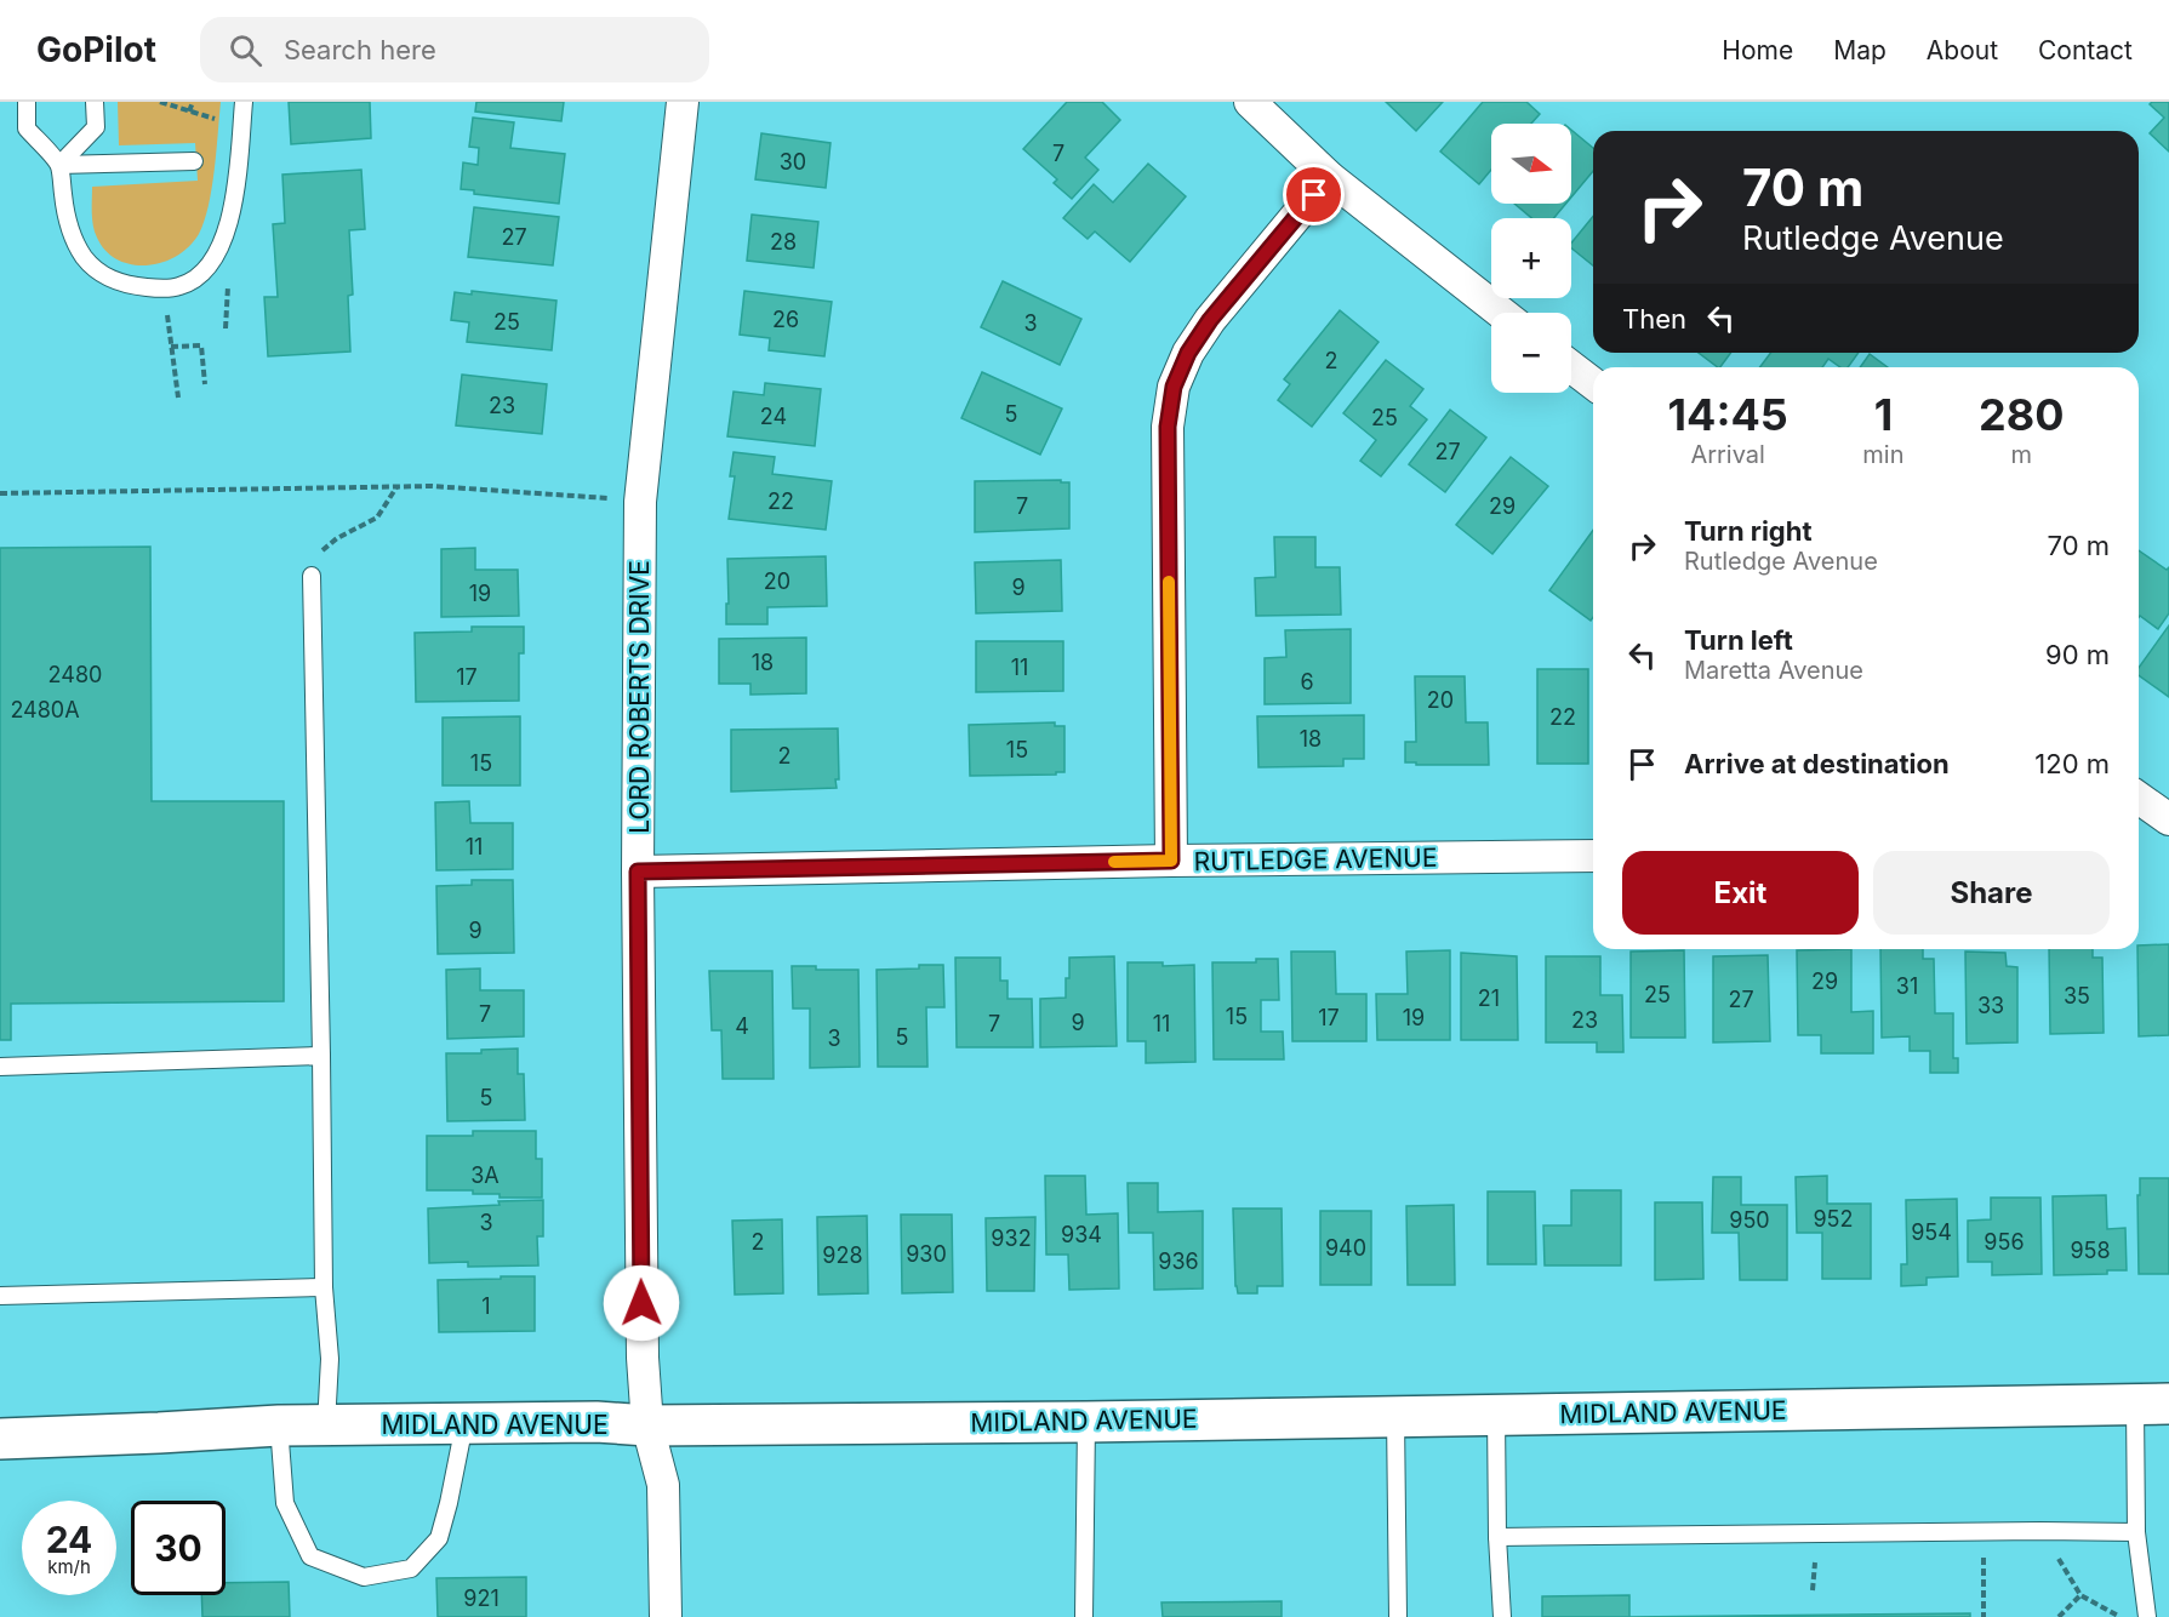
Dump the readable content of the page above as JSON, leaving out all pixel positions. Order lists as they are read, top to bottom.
{
  "streets": {
    "main road": ["MIDLAND AVENUE"],
    "street": ["LORD ROBERTS DRIVE", "RUTLEDGE AVENUE"]
  },
  "crossings": [
    ["LORD ROBERTS DRIVE", "RUTLEDGE AVENUE"],
    ["LORD ROBERTS DRIVE", "MIDLAND AVENUE"]
  ],
  "house_numbers": [
    "7",
    "30",
    "27",
    "28",
    "26",
    "25",
    "3",
    "2",
    "23",
    "5",
    "24",
    "25",
    "27",
    "22",
    "7",
    "29",
    "20",
    "9",
    "19",
    "18",
    "11",
    "2480",
    "17",
    "6",
    "20",
    "2480A",
    "22",
    "18",
    "15",
    "2",
    "15",
    "11",
    "9",
    "29",
    "31",
    "25",
    "35",
    "21",
    "27",
    "33",
    "7",
    "15",
    "17",
    "19",
    "23",
    "9",
    "7",
    "11",
    "4",
    "5",
    "3",
    "5",
    "3A",
    "952",
    "950",
    "3",
    "954",
    "934",
    "932",
    "2",
    "956",
    "940",
    "958",
    "930",
    "928",
    "936",
    "1",
    "921"
  ],
  "north": "right",
  "page": {
    "header": "GoPilot",
    "search": "Search here",
    "nav": [
      "Home",
      "Map",
      "About",
      "Contact"
    ],
    "map_buttons": ["+", "−"],
    "turn": ["70 m", "Rutledge Avenue"],
    "then": "Then",
    "eta": [
      "14:45",
      "Arrival",
      "1",
      "min",
      "280",
      "m"
    ],
    "list": [
      {
        "name": "Turn right",
        "note": "Rutledge Avenue",
        "value": "70 m"
      },
      {
        "name": "Turn left",
        "note": "Maretta Avenue",
        "value": "90 m"
      },
      {
        "name": "Arrive at destination",
        "value": "120 m"
      }
    ],
    "buttons": ["Exit", "Share"],
    "speed": "24 km/h",
    "limit": "30"
  }
}
